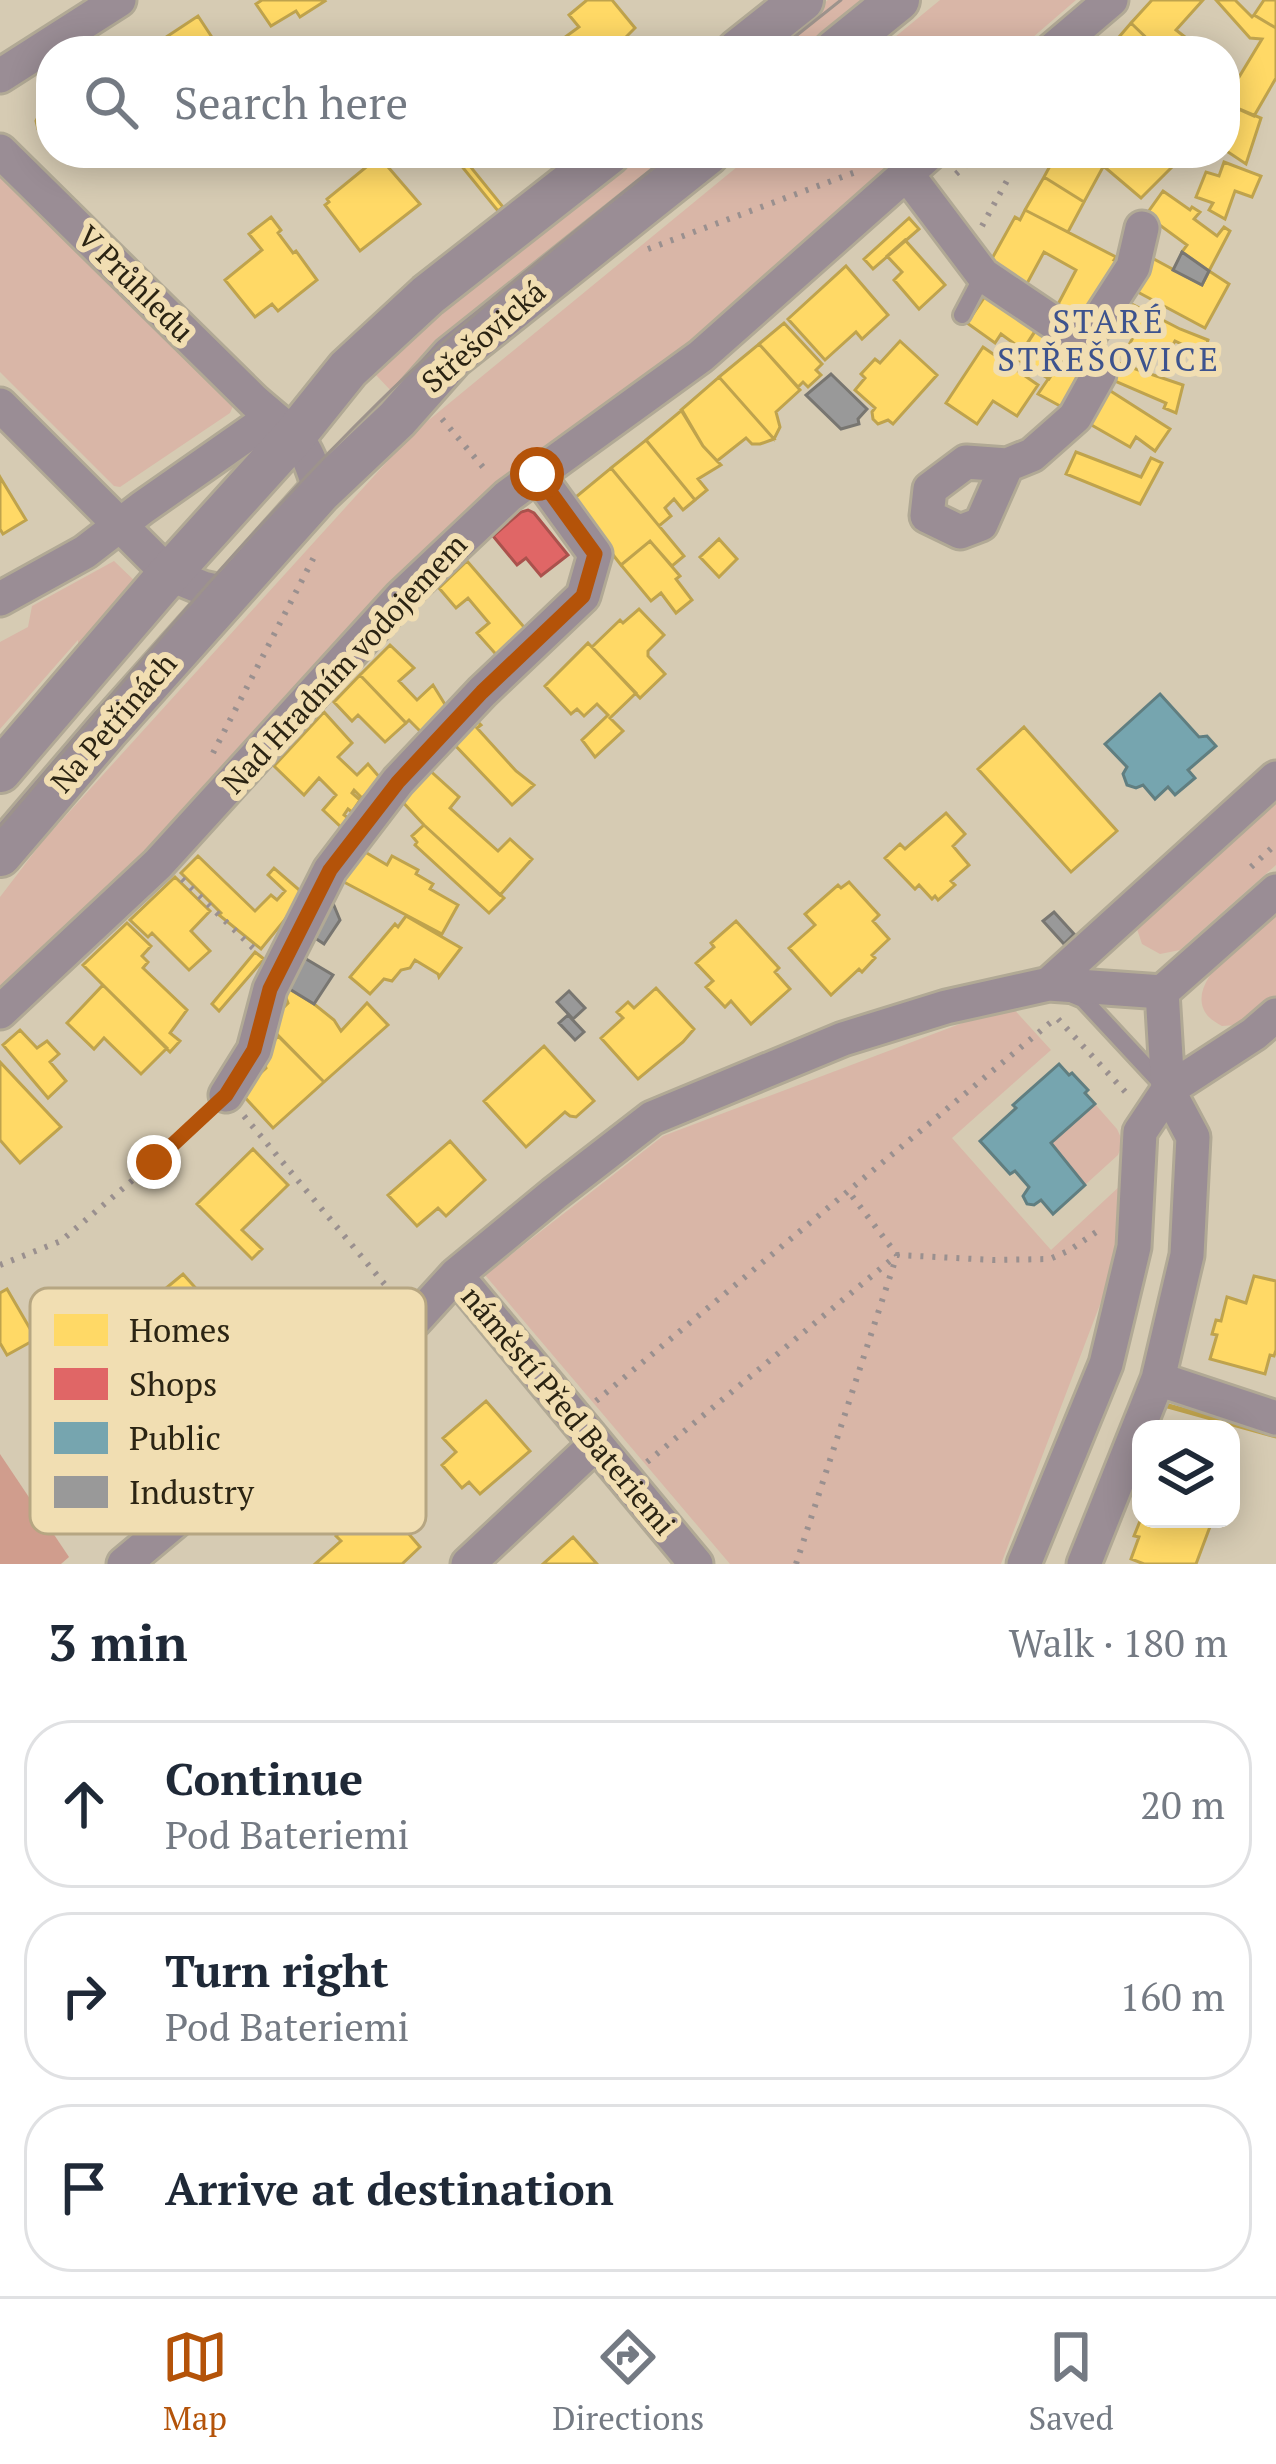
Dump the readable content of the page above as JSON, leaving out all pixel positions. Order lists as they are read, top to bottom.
{
  "streets": {
    "street": [
      "V Průhledu",
      "Střešovická",
      "Nad Hradním vodojemem",
      "Na Petřinách",
      "náměstí Před Bateriemi"
    ]
  },
  "crossings": [
    ["Střešovická", "Na Petřinách"]
  ],
  "districts": ["STARÉ STŘEŠOVICE"],
  "legend": [
    "Homes",
    "Shops",
    "Public",
    "Industry"
  ],
  "page": {
    "search": "Search here",
    "heading": ["3 min", "Walk · 180 m"],
    "list": [
      ["Continue", "Pod Bateriemi", "20 m"],
      ["Turn right", "Pod Bateriemi", "160 m"],
      "Arrive at destination"
    ],
    "nav": ["Map", "Directions", "Saved"]
  }
}
